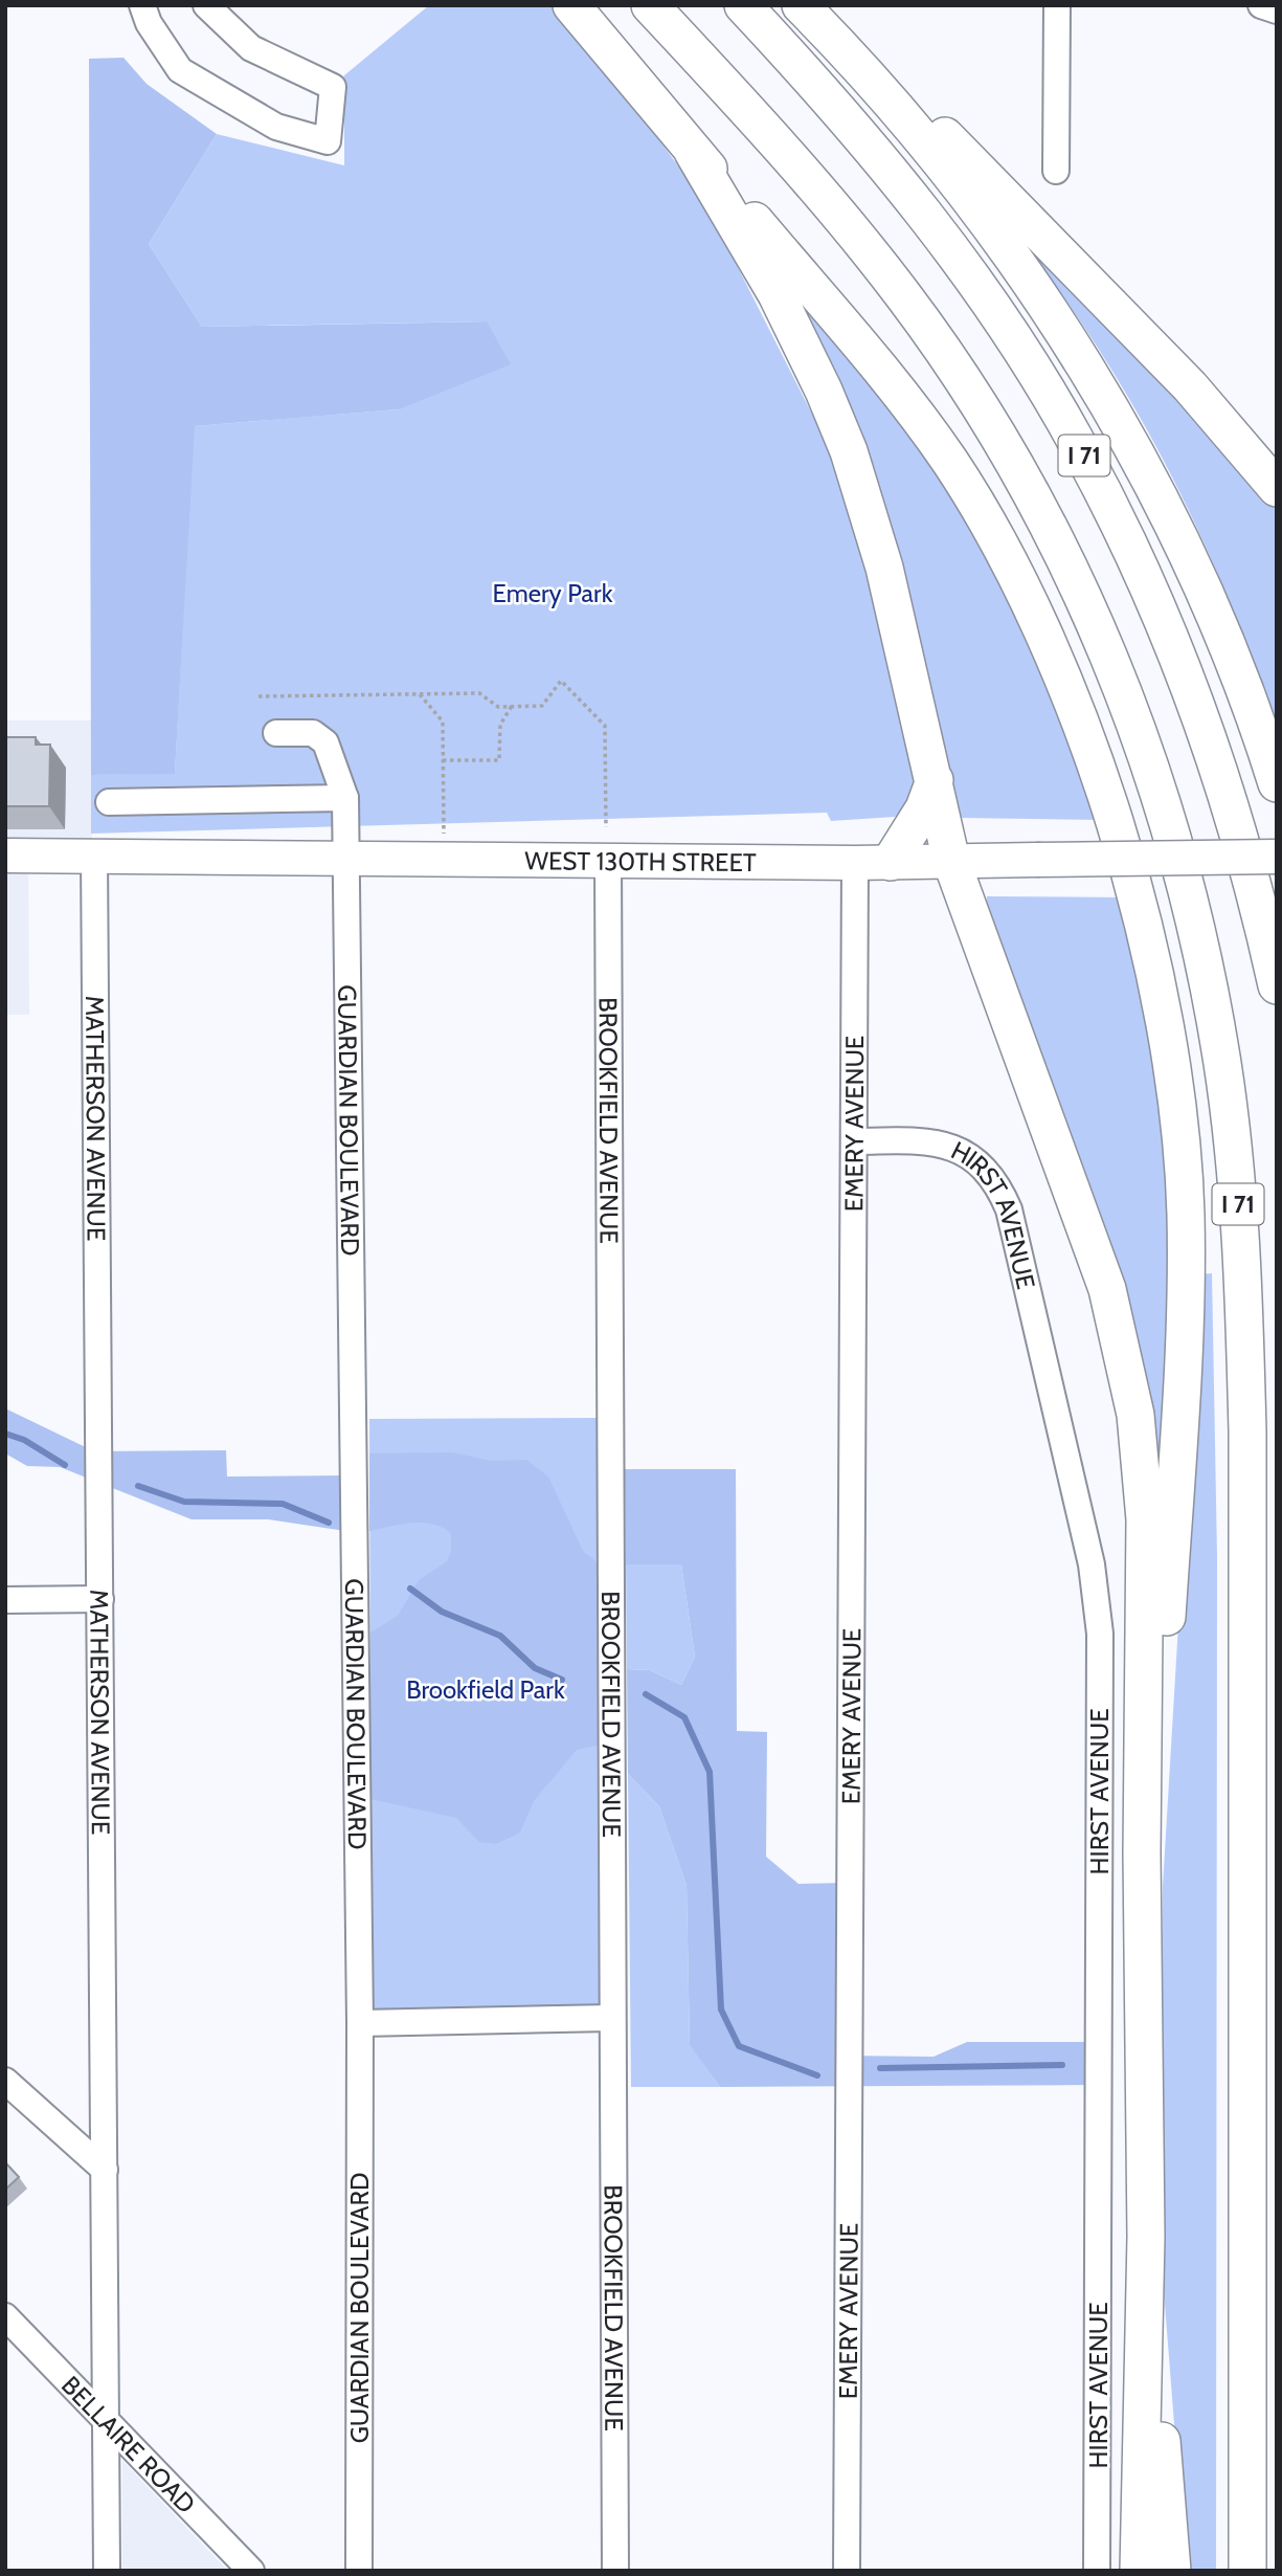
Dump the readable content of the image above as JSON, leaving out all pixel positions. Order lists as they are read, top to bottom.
{
  "streets": {
    "highway": ["I 71"],
    "main road": ["WEST 130TH STREET"],
    "street": [
      "MATHERSON AVENUE",
      "GUARDIAN BOULEVARD",
      "BROOKFIELD AVENUE",
      "EMERY AVENUE",
      "HIRST AVENUE",
      "BELLAIRE ROAD"
    ]
  },
  "crossings": [
    ["WEST 130TH STREET", "MATHERSON AVENUE"],
    ["WEST 130TH STREET", "GUARDIAN BOULEVARD"],
    ["WEST 130TH STREET", "BROOKFIELD AVENUE"],
    ["WEST 130TH STREET", "EMERY AVENUE"],
    ["MATHERSON AVENUE", "BELLAIRE ROAD"],
    ["EMERY AVENUE", "HIRST AVENUE"]
  ],
  "parks": ["Emery Park", "Brookfield Park"]
}
